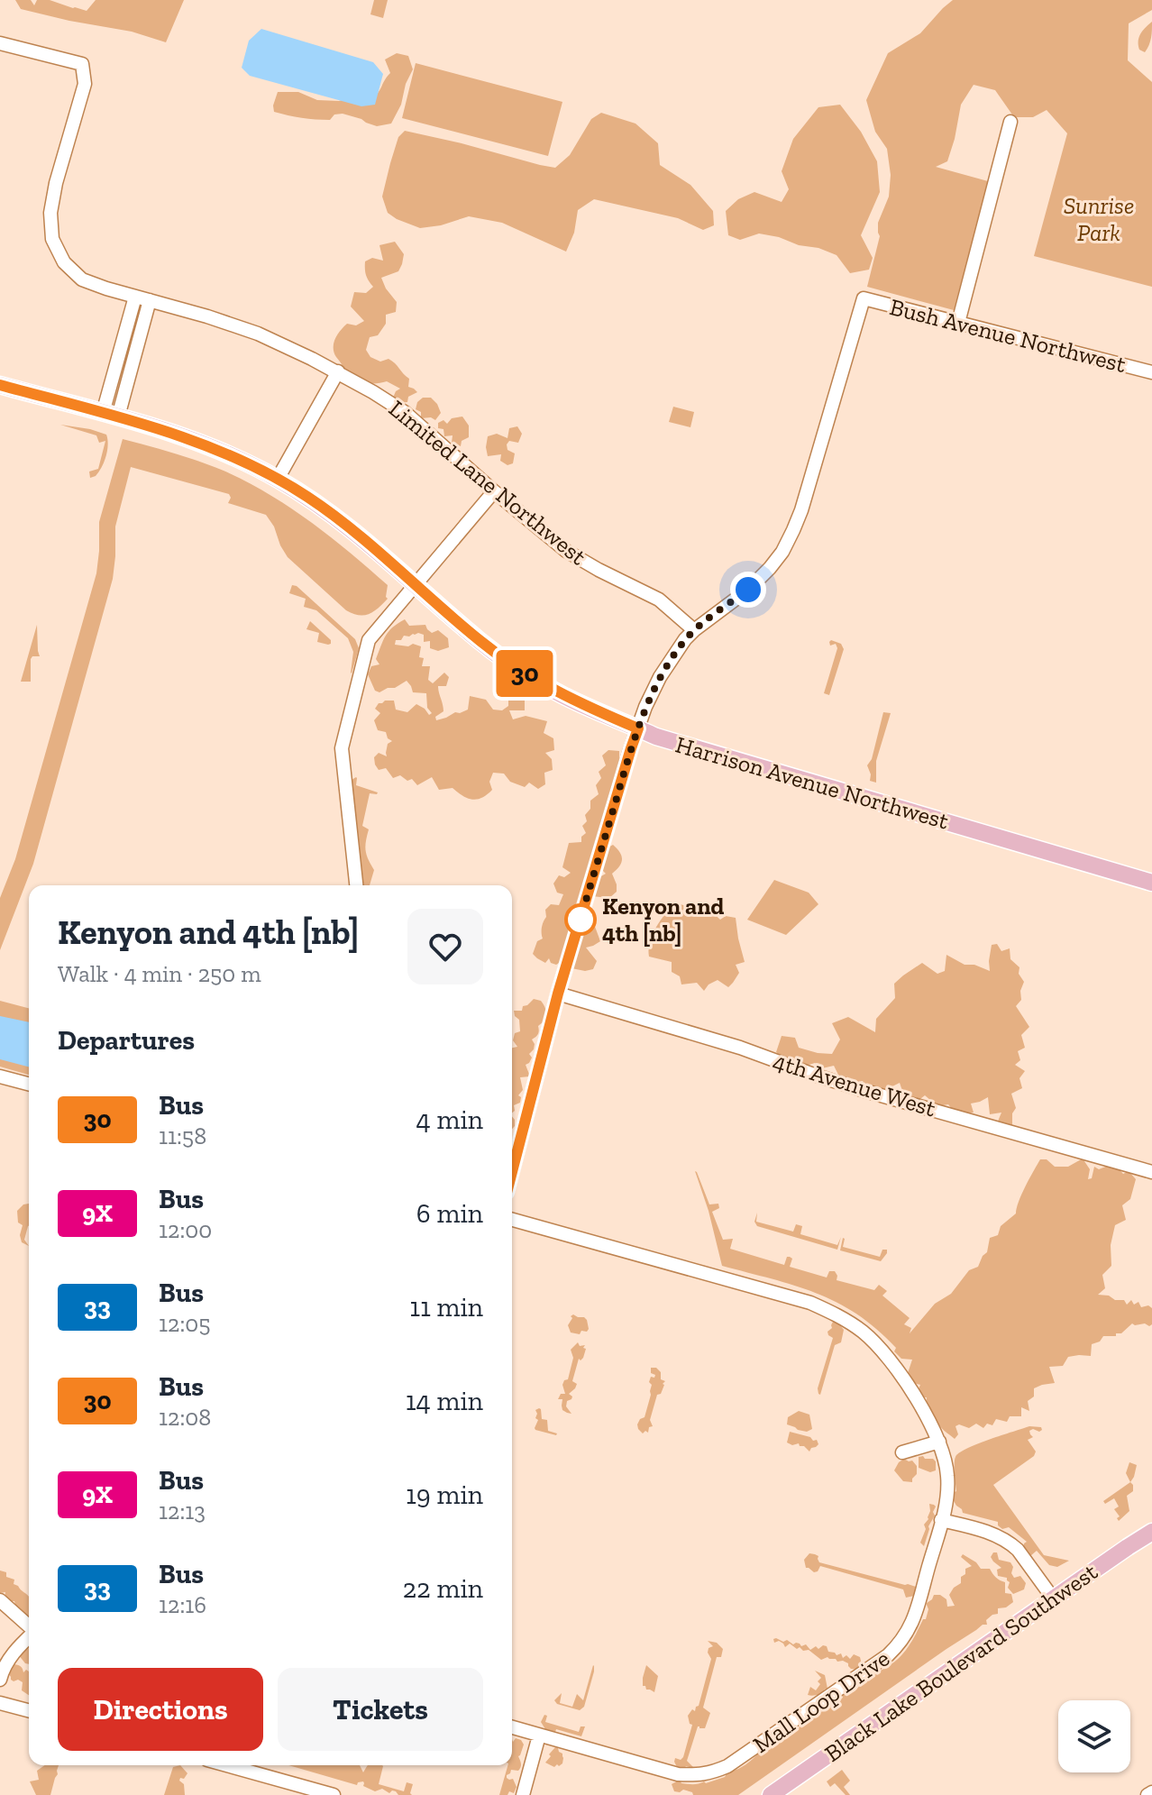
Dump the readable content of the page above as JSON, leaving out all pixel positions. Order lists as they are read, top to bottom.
{
  "streets": {
    "main road": ["Harrison Avenue Northwest", "Black Lake Boulevard Southwest"],
    "street": [
      "Bush Avenue Northwest",
      "Limited Lane Northwest",
      "4th Avenue West",
      "Mall Loop Drive"
    ]
  },
  "crossings": [
    ["Bush Avenue Northwest", "Limited Lane Northwest"]
  ],
  "parks": ["Sunrise Park"],
  "places": ["Kenyon and 4th [nb]"],
  "lines": ["bus line 30"],
  "page": {
    "on_map": "30",
    "heading": [
      ["Kenyon and 4th [nb]", "Walk · 4 min · 250 m"],
      "Departures"
    ],
    "list": [
      {
        "mark": "30",
        "name": "Bus",
        "note": "11:58",
        "value": "4 min"
      },
      {
        "mark": "9X",
        "name": "Bus",
        "note": "12:00",
        "value": "6 min"
      },
      {
        "mark": "33",
        "name": "Bus",
        "note": "12:05",
        "value": "11 min"
      },
      {
        "mark": "30",
        "name": "Bus",
        "note": "12:08",
        "value": "14 min"
      },
      {
        "mark": "9X",
        "name": "Bus",
        "note": "12:13",
        "value": "19 min"
      },
      {
        "mark": "33",
        "name": "Bus",
        "note": "12:16",
        "value": "22 min"
      }
    ],
    "buttons": ["Directions", "Tickets"]
  }
}
